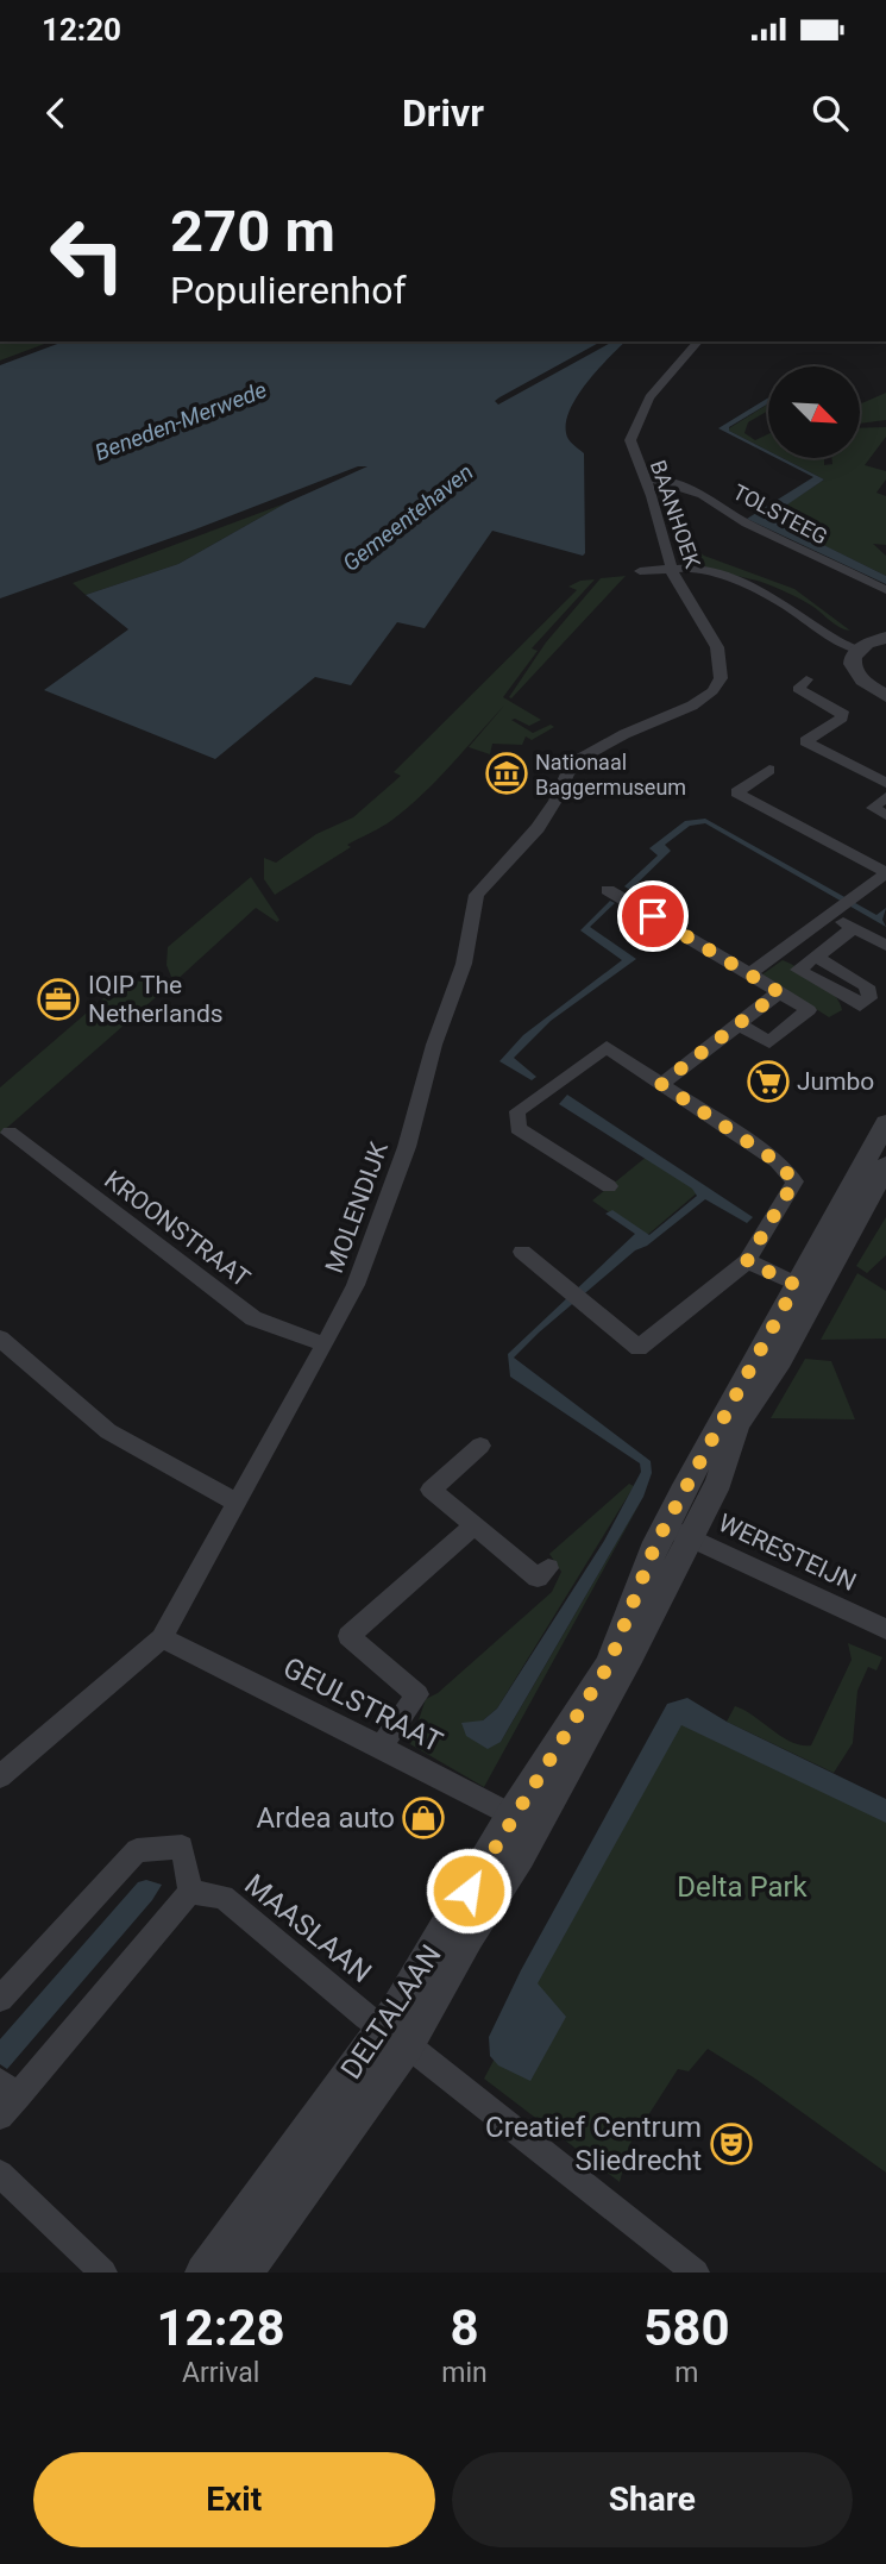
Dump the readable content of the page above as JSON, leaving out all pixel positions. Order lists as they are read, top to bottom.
{
  "streets": {
    "street": [
      "BAANHOEK",
      "TOLSTEEG",
      "MOLENDIJK",
      "KROONSTRAAT",
      "WERESTEIJN",
      "GEULSTRAAT",
      "MAASLAAN",
      "DELTALAAN"
    ]
  },
  "crossings": [
    ["BAANHOEK", "MOLENDIJK"],
    ["MOLENDIJK", "KROONSTRAAT"],
    ["MOLENDIJK", "GEULSTRAAT"],
    ["WERESTEIJN", "DELTALAAN"],
    ["GEULSTRAAT", "DELTALAAN"],
    ["MAASLAAN", "DELTALAAN"]
  ],
  "water": ["Beneden-Merwede", "Gemeentehaven"],
  "parks": ["Delta Park"],
  "places": {
    "museum": ["Nationaal Baggermuseum"],
    "office": ["IQIP The Netherlands"],
    "supermarket": ["Jumbo"],
    "shop": ["Ardea auto"],
    "theatre": ["Creatief Centrum Sliedrecht"]
  },
  "north": "bottom right",
  "page": {
    "status": "12:20",
    "header": "Drivr",
    "turn": ["270 m", "Populierenhof"],
    "eta": [
      "12:28",
      "Arrival",
      "8",
      "min",
      "580",
      "m"
    ],
    "buttons": ["Exit", "Share"]
  }
}
